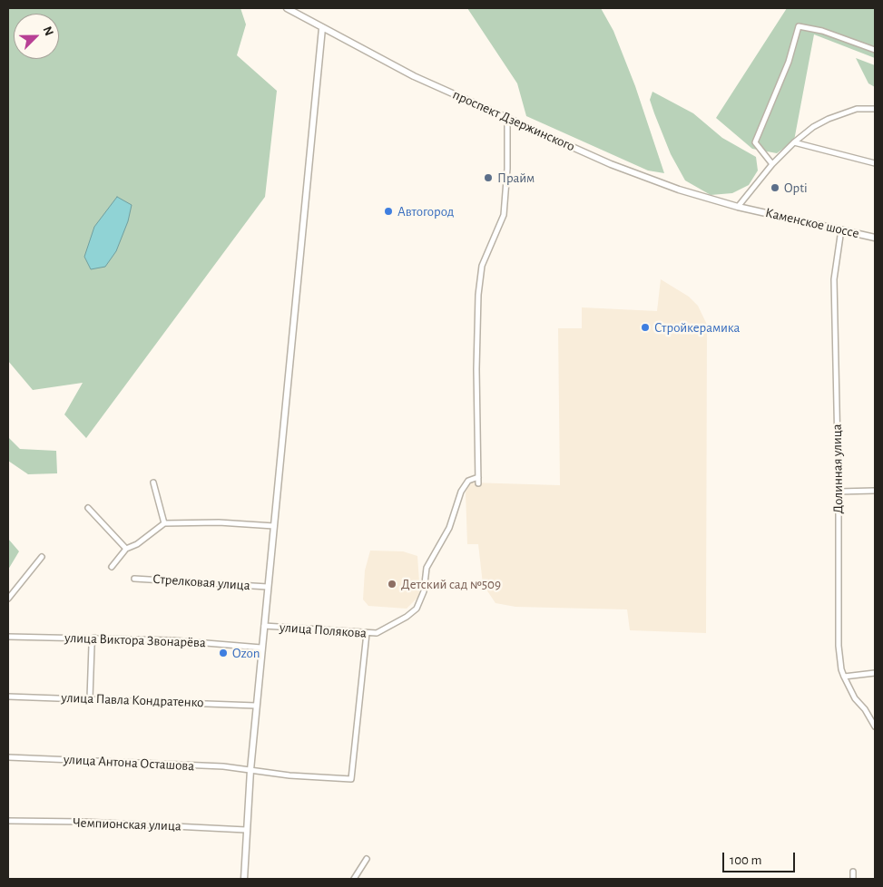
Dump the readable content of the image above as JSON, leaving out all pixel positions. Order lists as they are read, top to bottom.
{
  "streets": {
    "street": [
      "проспект Дзержинского",
      "Каменское шоссе",
      "Долинная улица",
      "Стрелковая улица",
      "улица Полякова",
      "улица Виктора Звонарёва",
      "улица Павла Кондратенко",
      "улица Антона Осташова",
      "Чемпионская улица"
    ]
  },
  "crossings": [
    ["проспект Дзержинского", "Каменское шоссе"],
    ["проспект Дзержинского", "улица Полякова"],
    ["Каменское шоссе", "Долинная улица"],
    ["улица Полякова", "улица Антона Осташова"]
  ],
  "places": [
    "Прайм",
    "Opti",
    "Автогород",
    "Стройкерамика",
    "Детский сад №509",
    "Ozon"
  ],
  "scale_bar": "100 m",
  "north": "top right"
}
